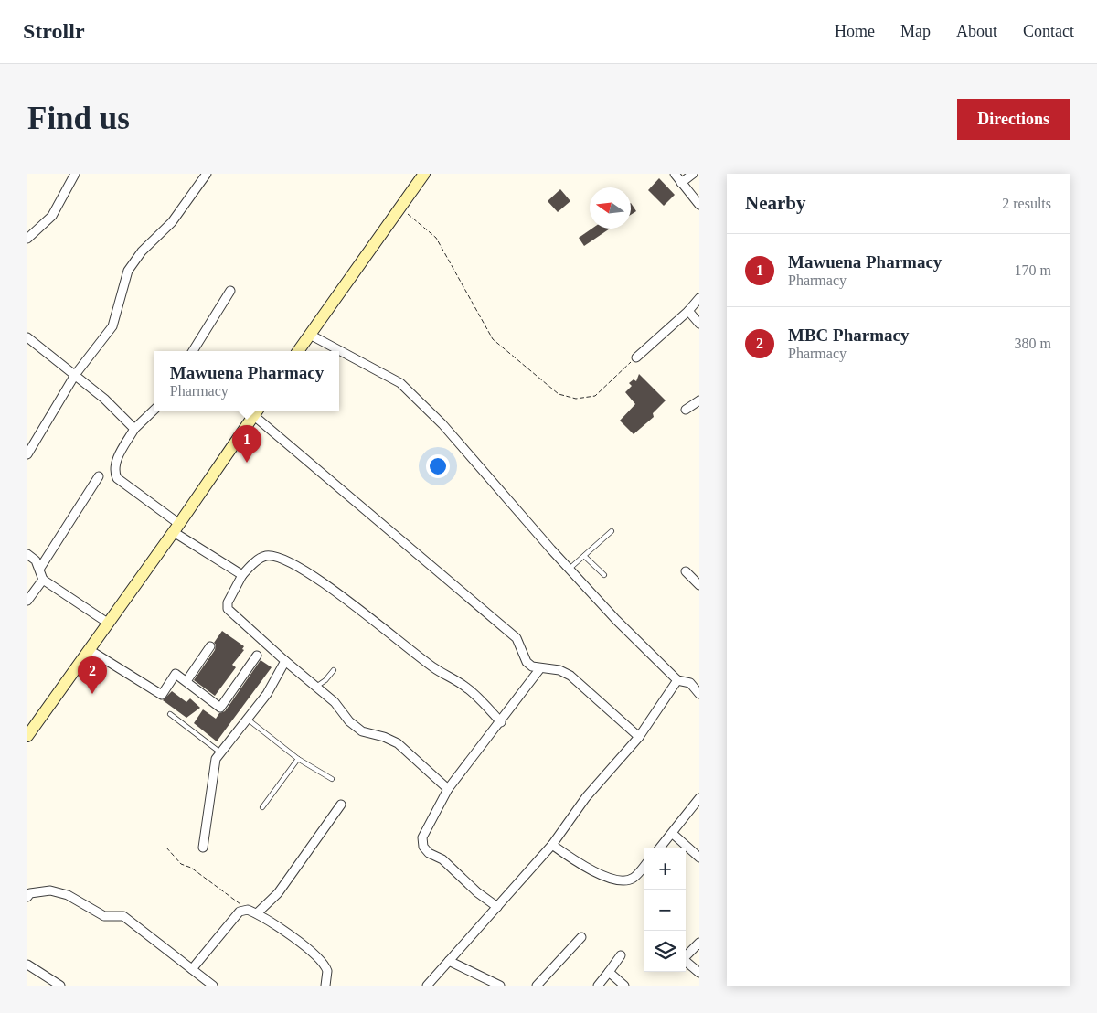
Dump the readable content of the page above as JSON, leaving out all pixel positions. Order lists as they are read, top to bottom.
{
  "north": "left",
  "page": {
    "header": "Strollr",
    "nav": [
      "Home",
      "Map",
      "About",
      "Contact"
    ],
    "buttons": "Directions",
    "title": "Find us",
    "heading": ["Nearby", "2 results"],
    "list": [
      {
        "mark": "1",
        "name": "Mawuena Pharmacy",
        "note": "Pharmacy",
        "value": "170 m"
      },
      {
        "mark": "2",
        "name": "MBC Pharmacy",
        "note": "Pharmacy",
        "value": "380 m"
      }
    ],
    "popup": ["Mawuena Pharmacy", "Pharmacy"],
    "pins": ["1", "2"],
    "map_buttons": ["+", "−"]
  }
}
